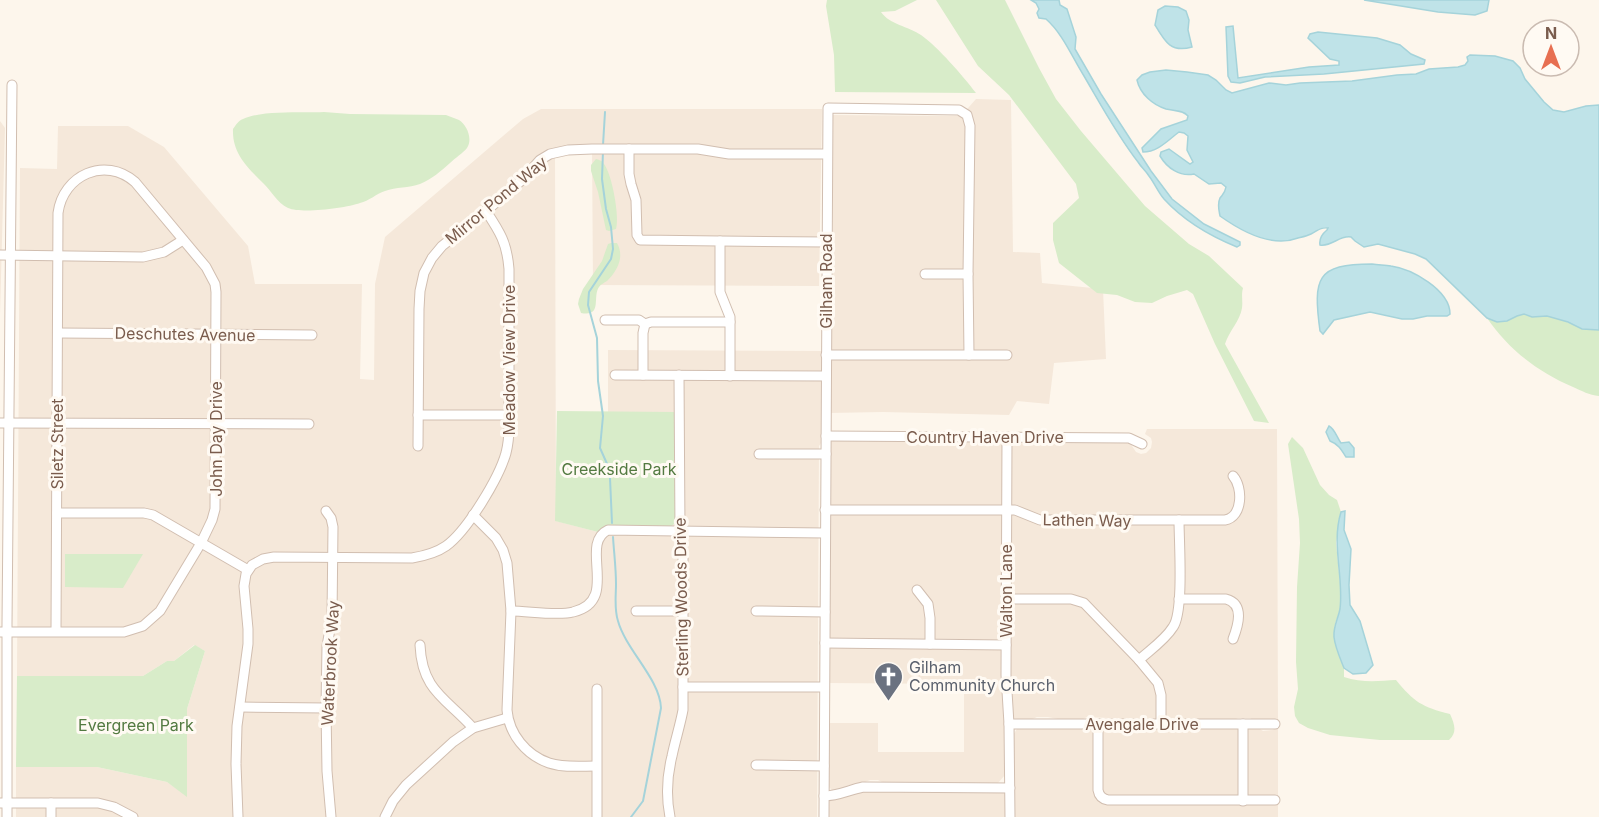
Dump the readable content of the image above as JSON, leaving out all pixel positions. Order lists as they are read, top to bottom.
{
  "streets": {
    "street": [
      "Mirror Pond Way",
      "Gilham Road",
      "Deschutes Avenue",
      "Meadow View Drive",
      "Country Haven Drive",
      "John Day Drive",
      "Siletz Street",
      "Lathen Way",
      "Walton Lane",
      "Sterling Woods Drive",
      "Waterbrook Way",
      "Avengale Drive"
    ]
  },
  "crossings": [
    ["Mirror Pond Way", "Gilham Road"],
    ["Mirror Pond Way", "Meadow View Drive"],
    ["Gilham Road", "Country Haven Drive"],
    ["Gilham Road", "Lathen Way"],
    ["Deschutes Avenue", "John Day Drive"],
    ["Deschutes Avenue", "Siletz Street"],
    ["Meadow View Drive", "Waterbrook Way"],
    ["Country Haven Drive", "Walton Lane"],
    ["John Day Drive", "Siletz Street"],
    ["Lathen Way", "Walton Lane"],
    ["Walton Lane", "Avengale Drive"]
  ],
  "parks": ["Creekside Park", "Evergreen Park"],
  "places": {
    "church": ["Gilham Community Church"]
  },
  "north": "top"
}
